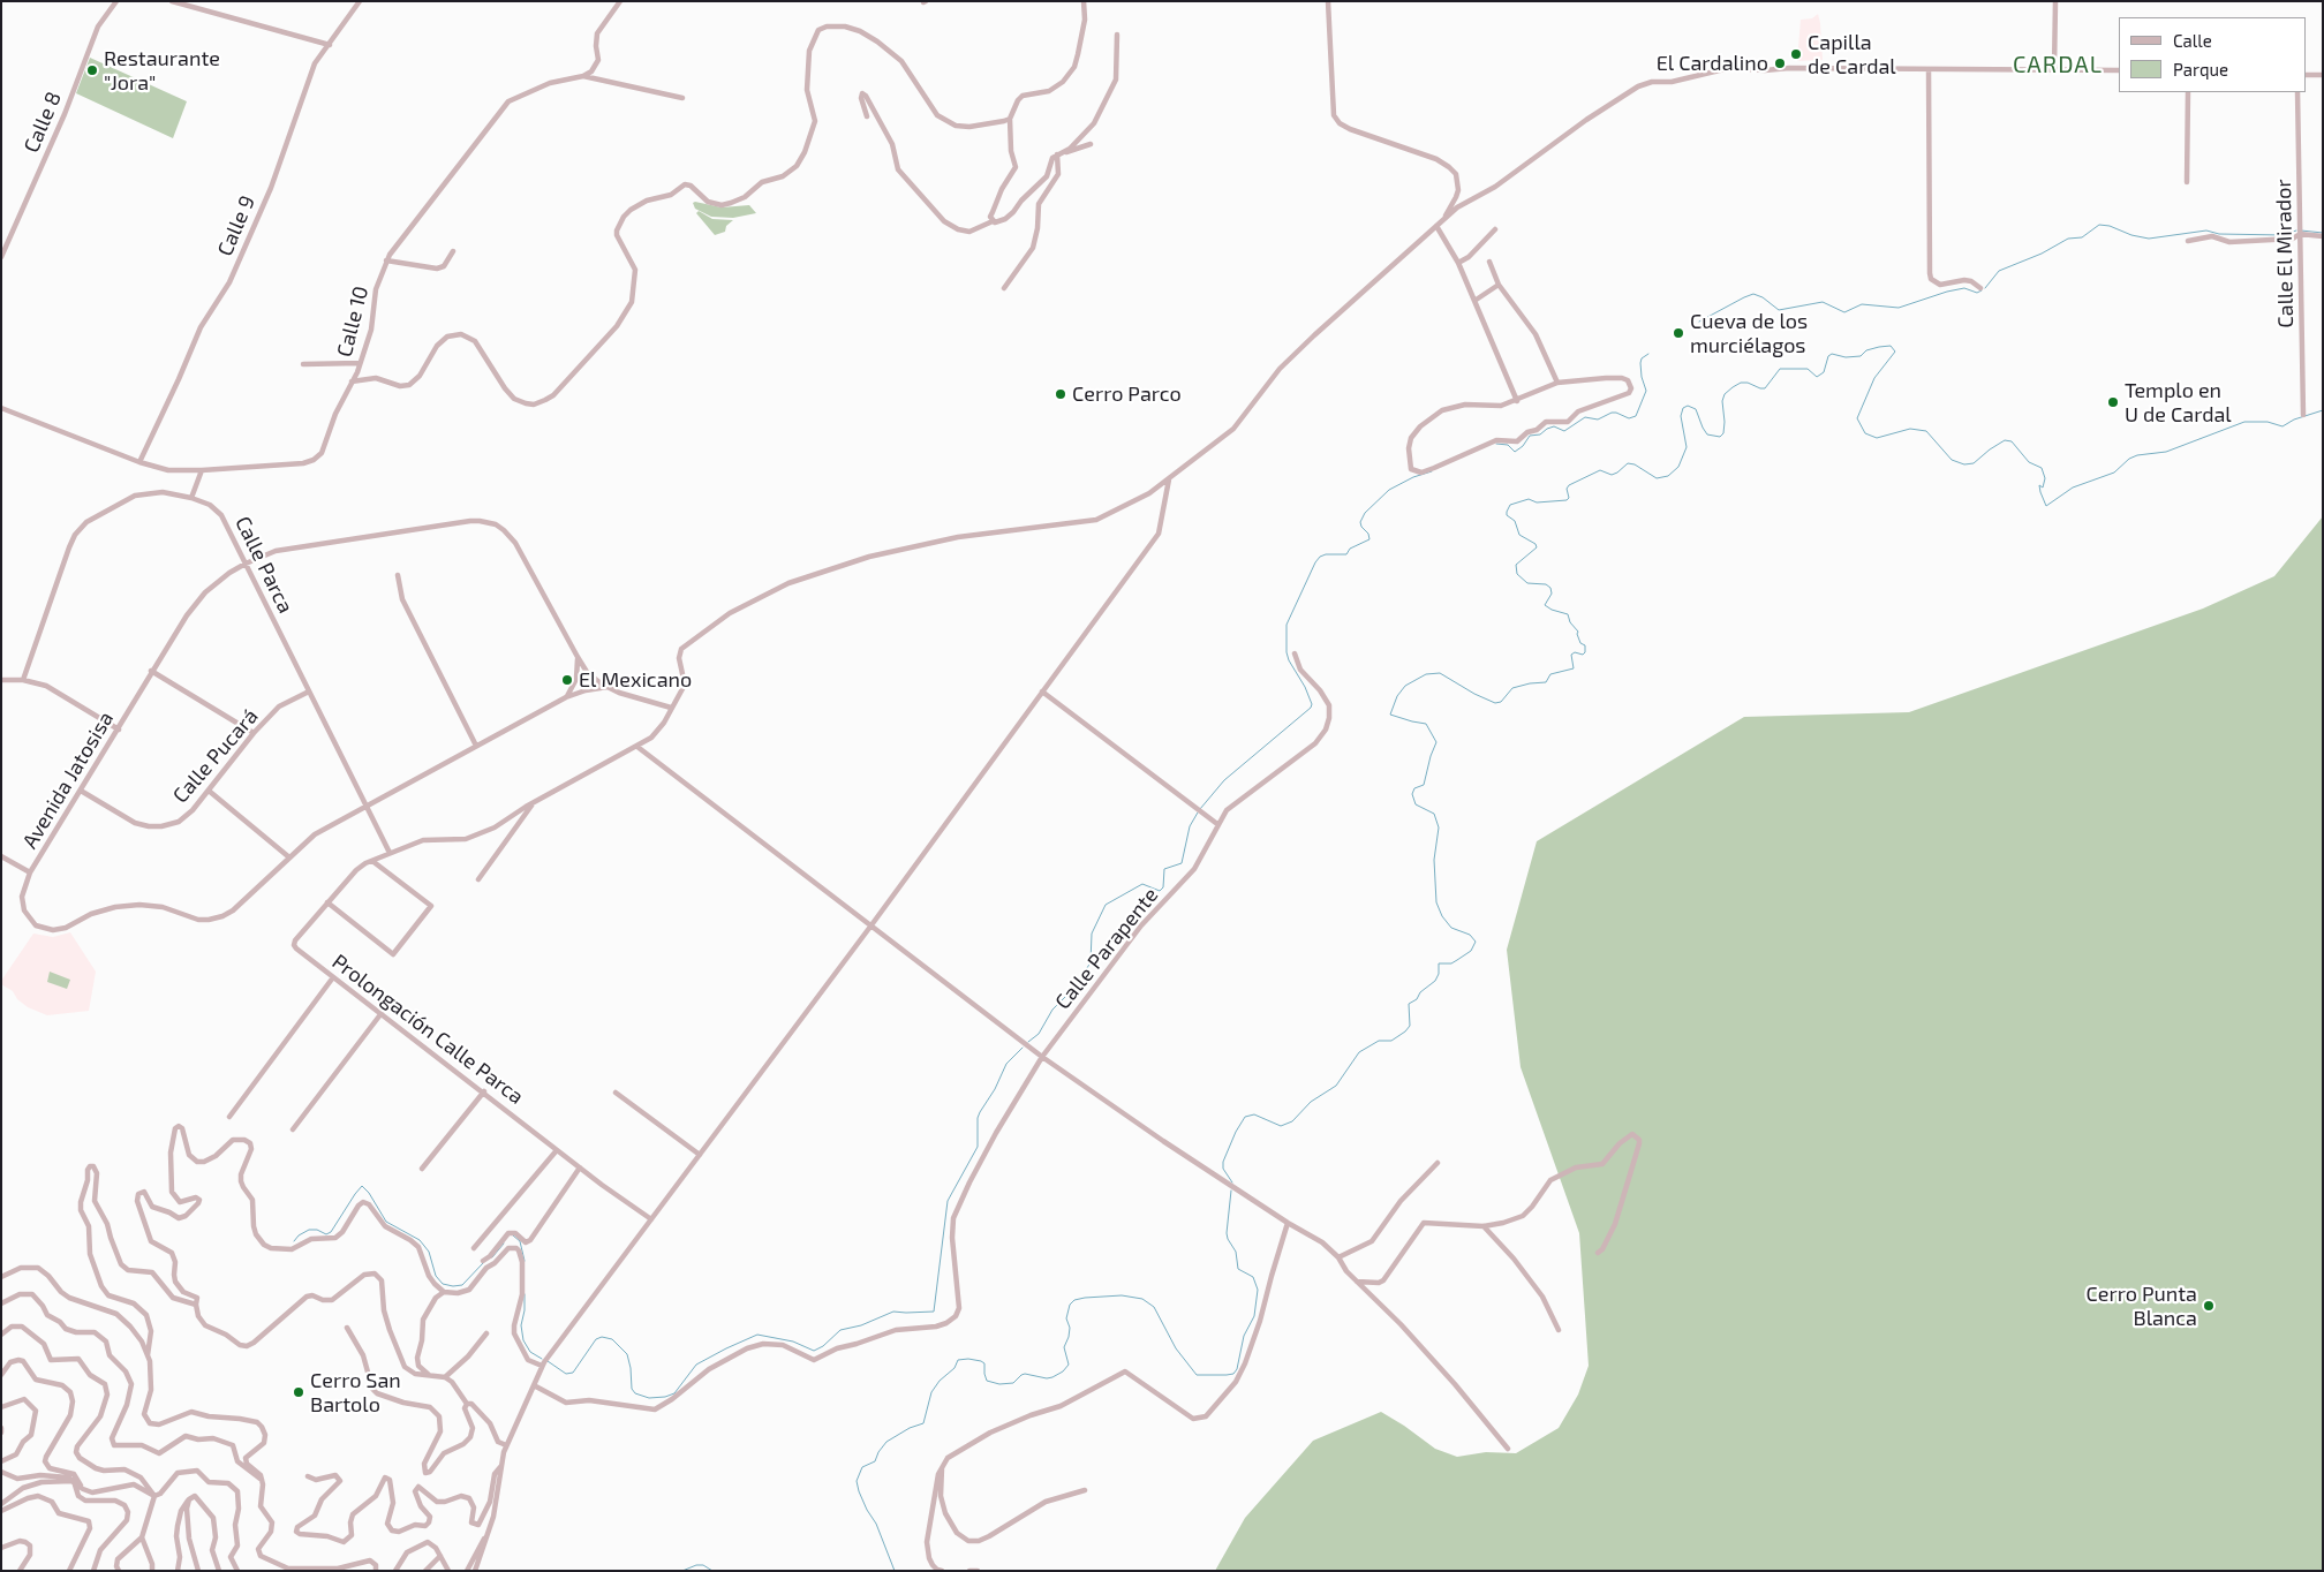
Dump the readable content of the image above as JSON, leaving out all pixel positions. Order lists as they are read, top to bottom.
{
  "streets": {
    "street": [
      "Calle 8",
      "Calle 9",
      "Calle El Mirador",
      "Calle 10",
      "Calle Parca",
      "Calle Pucará",
      "Avenida Jatosisa",
      "Calle Parapente",
      "Prolongación Calle Parca"
    ]
  },
  "crossings": [
    ["Calle 9", "Calle 10"],
    ["Calle Parca", "Calle Pucará"],
    ["Calle Parca", "Avenida Jatosisa"],
    ["Calle Parca", "Prolongación Calle Parca"],
    ["Calle Pucará", "Avenida Jatosisa"],
    ["Avenida Jatosisa", "Prolongación Calle Parca"]
  ],
  "districts": ["CARDAL"],
  "places": [
    "Capilla de Cardal",
    "El Cardalino",
    "Restaurante \"Jora\"",
    "Cueva de los murciélagos",
    "Cerro Parco",
    "Templo en U de Cardal",
    "El Mexicano",
    "Cerro Punta Blanca",
    "Cerro San Bartolo"
  ],
  "legend": ["Calle", "Parque"]
}
